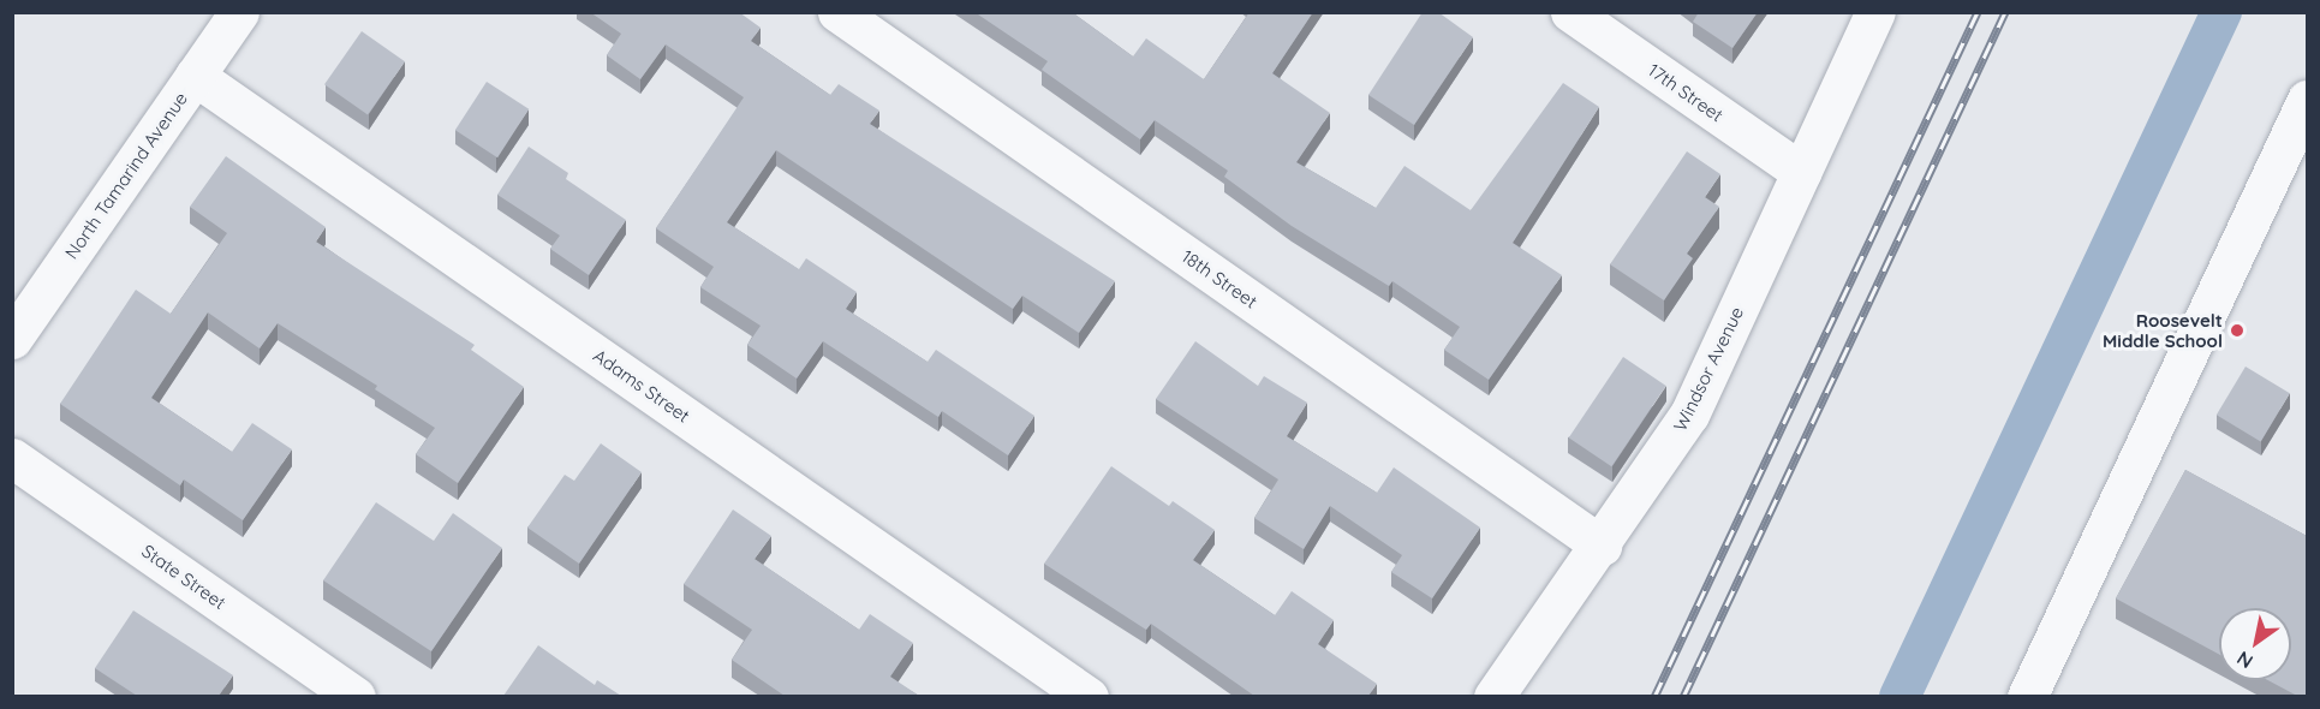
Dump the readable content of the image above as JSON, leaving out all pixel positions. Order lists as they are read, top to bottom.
{
  "streets": {
    "street": [
      "17th Street",
      "North Tamarind Avenue",
      "18th Street",
      "Windsor Avenue",
      "Adams Street",
      "State Street"
    ]
  },
  "crossings": [
    ["17th Street", "Windsor Avenue"],
    ["North Tamarind Avenue", "Adams Street"],
    ["18th Street", "Windsor Avenue"]
  ],
  "places": ["Roosevelt Middle School"],
  "north": "bottom left"
}
